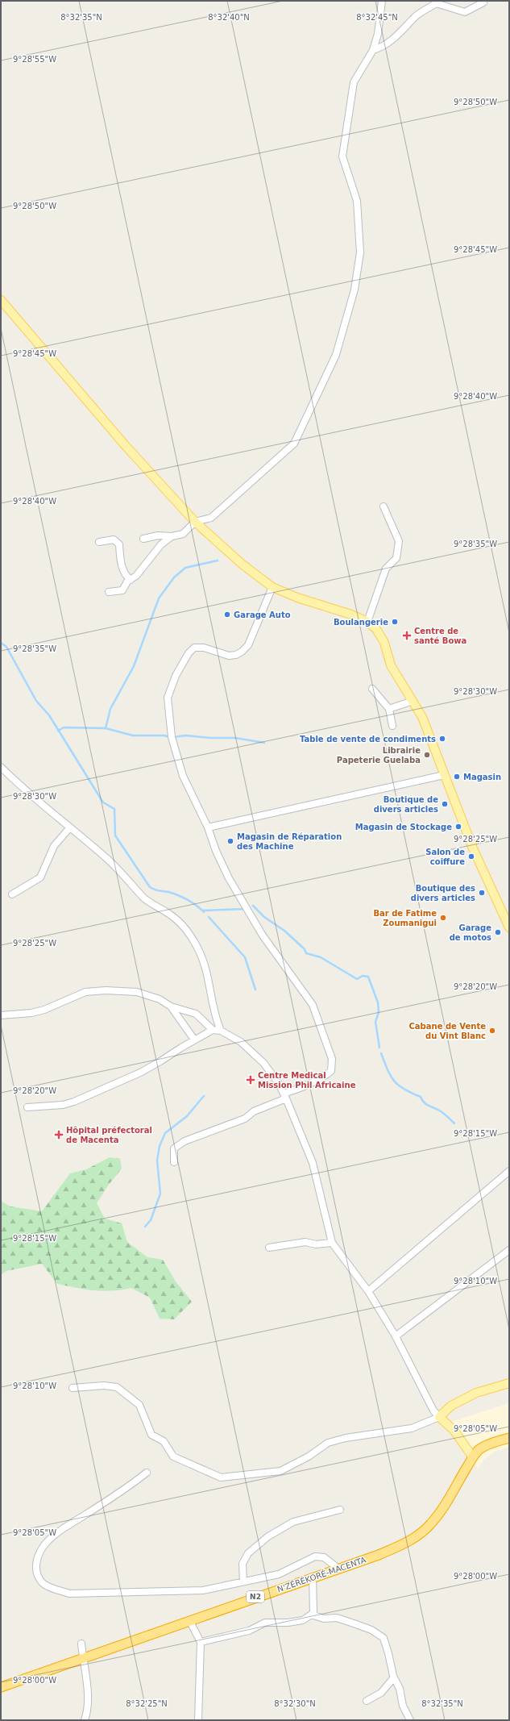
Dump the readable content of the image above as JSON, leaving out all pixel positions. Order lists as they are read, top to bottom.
{
  "streets": {
    "highway": ["N'ZÉRÉKORÉ-MACENTA", "N2"]
  },
  "places": {
    "other": [
      "Garage Auto",
      "Boulangerie",
      "Table de vente de condiments",
      "Librairie Papeterie Guelaba",
      "Magasin",
      "Boutique de divers articles",
      "Magasin de Stockage",
      "Magasin de Réparation des Machine",
      "Salon de coiffure",
      "Boutique des divers articles",
      "Bar de Fatime Zoumanigui",
      "Garage de motos",
      "Cabane de Vente du Vint Blanc"
    ],
    "health": ["Centre de santé Bowa", "Centre Medical Mission Phil Africaine", "Hôpital préfectoral de Macenta"]
  },
  "coordinates": [
    "8°32'35\"N",
    "8°32'40\"N",
    "8°32'45\"N",
    "9°28'55\"W",
    "9°28'50\"W",
    "9°28'45\"W",
    "9°28'40\"W",
    "9°28'35\"W",
    "9°28'30\"W",
    "9°28'25\"W",
    "9°28'20\"W",
    "9°28'15\"W",
    "9°28'10\"W",
    "9°28'05\"W",
    "9°28'00\"W",
    "8°32'25\"N",
    "8°32'30\"N"
  ]
}
